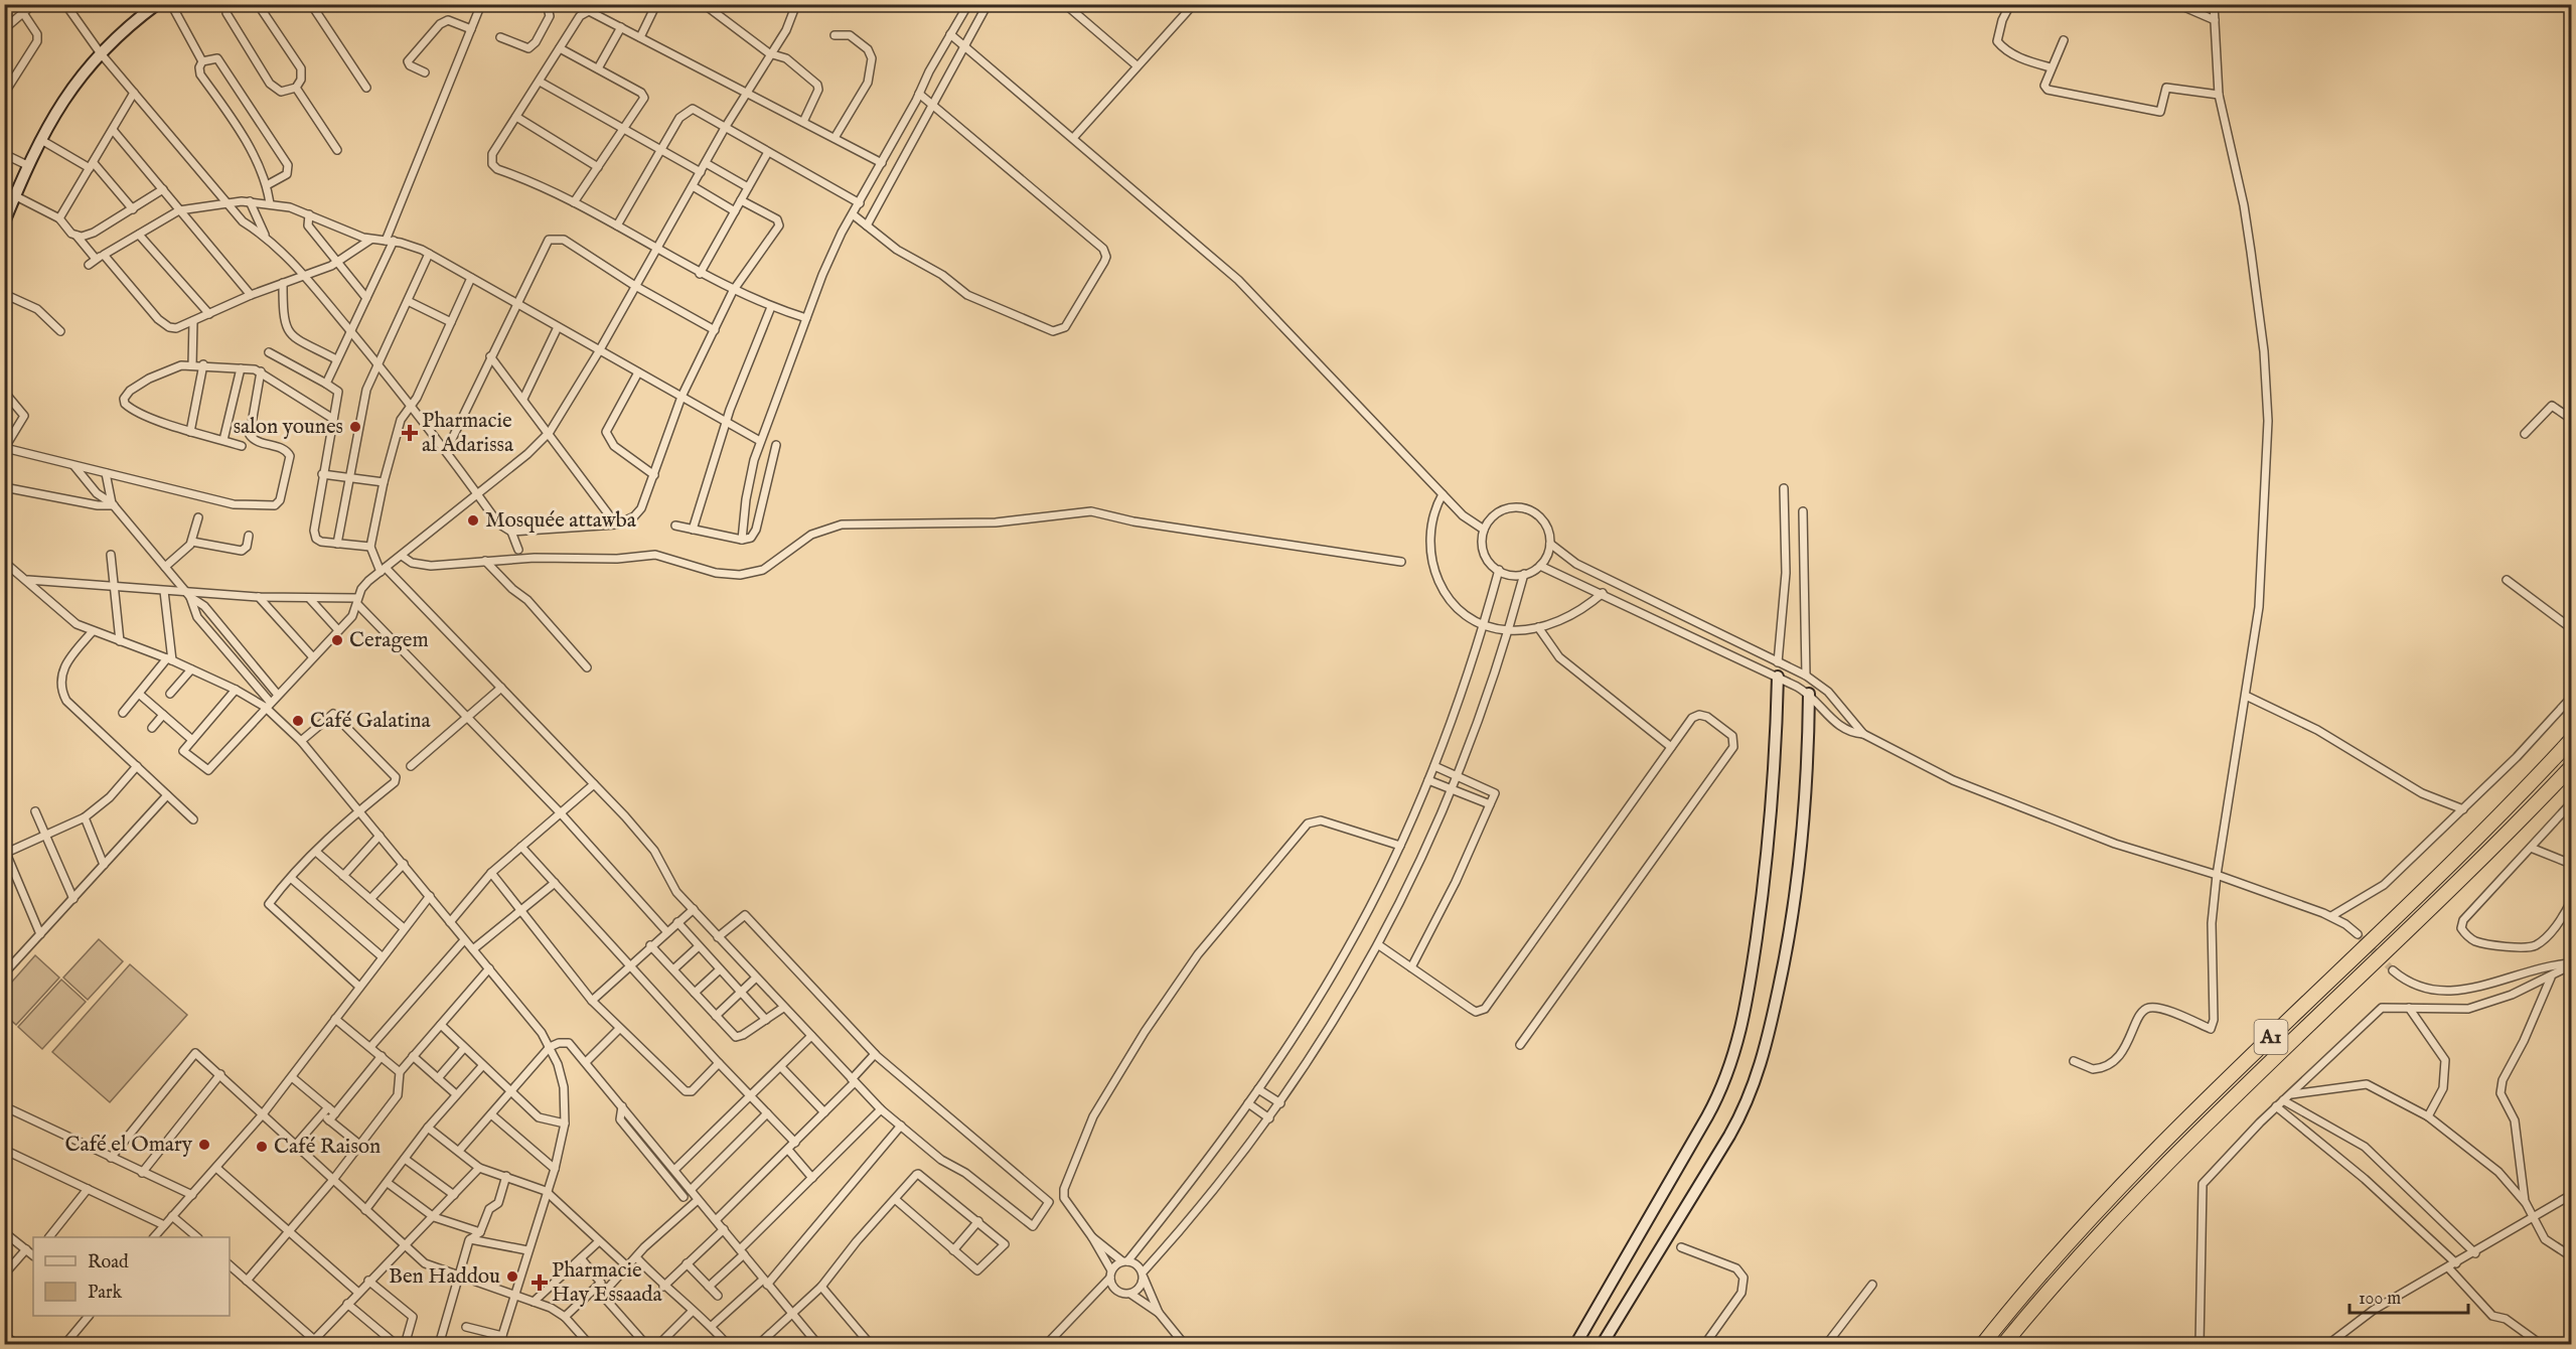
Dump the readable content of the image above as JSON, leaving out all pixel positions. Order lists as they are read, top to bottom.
{
  "streets": {
    "highway": ["A1"]
  },
  "places": {
    "other": [
      "salon younes",
      "Mosquée attawba",
      "Ceragem",
      "Café Galatina",
      "Café el Omary",
      "Café Raison",
      "Ben Haddou"
    ],
    "health": ["Pharmacie al Adarissa", "Pharmacie Hay Essaada"]
  },
  "legend": ["Road", "Park"],
  "scale_bar": "100 m"
}
